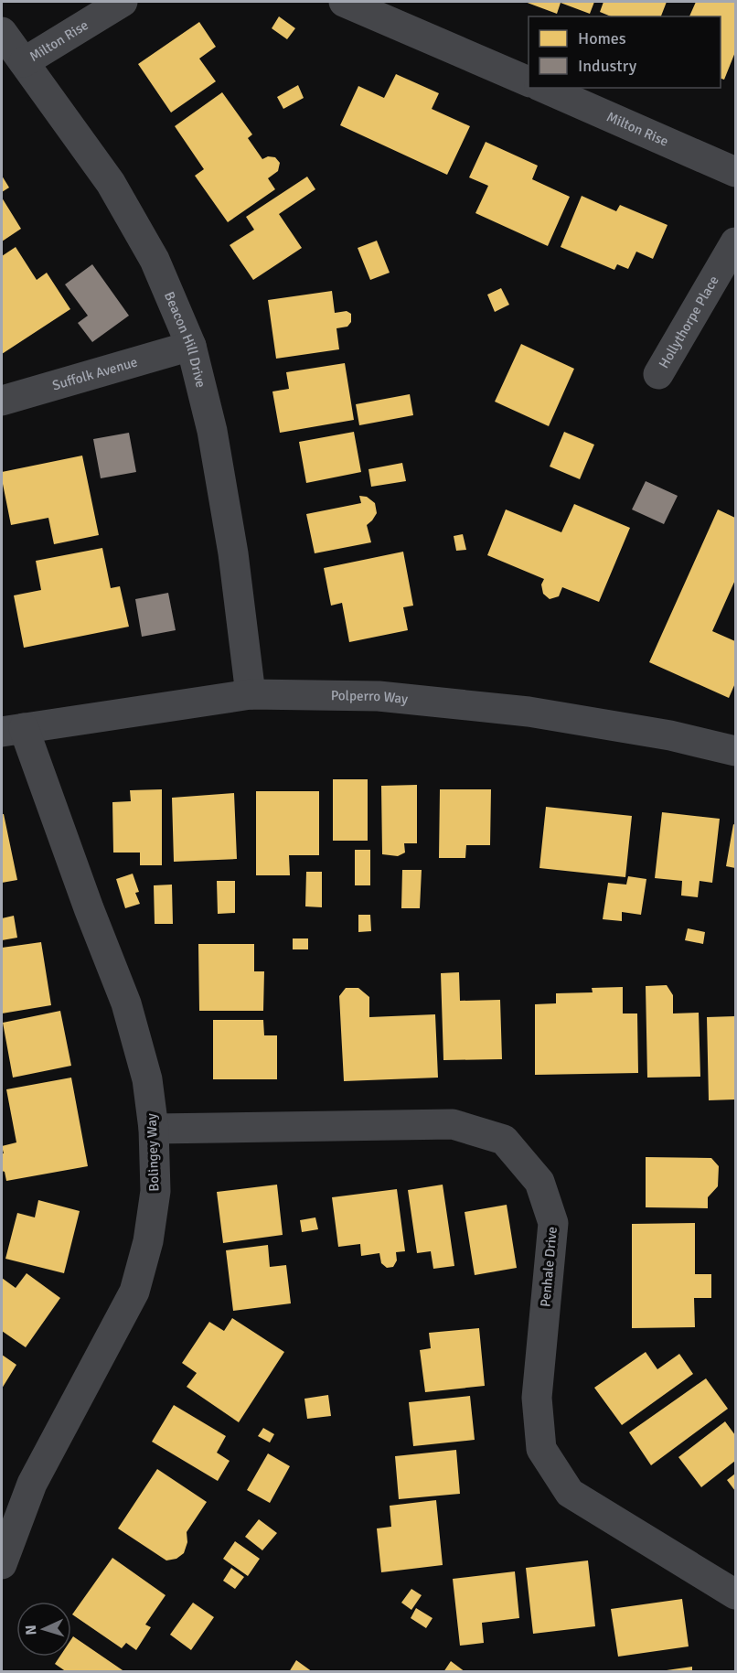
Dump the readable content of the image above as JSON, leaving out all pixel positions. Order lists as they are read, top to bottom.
{
  "streets": {
    "street": [
      "Milton Rise",
      "Hollythorpe Place",
      "Beacon Hill Drive",
      "Suffolk Avenue",
      "Polperro Way",
      "Bolingey Way",
      "Penhale Drive"
    ]
  },
  "crossings": [
    ["Milton Rise", "Beacon Hill Drive"],
    ["Beacon Hill Drive", "Suffolk Avenue"],
    ["Beacon Hill Drive", "Polperro Way"],
    ["Polperro Way", "Bolingey Way"],
    ["Bolingey Way", "Penhale Drive"]
  ],
  "legend": ["Homes", "Industry"],
  "north": "left"
}
